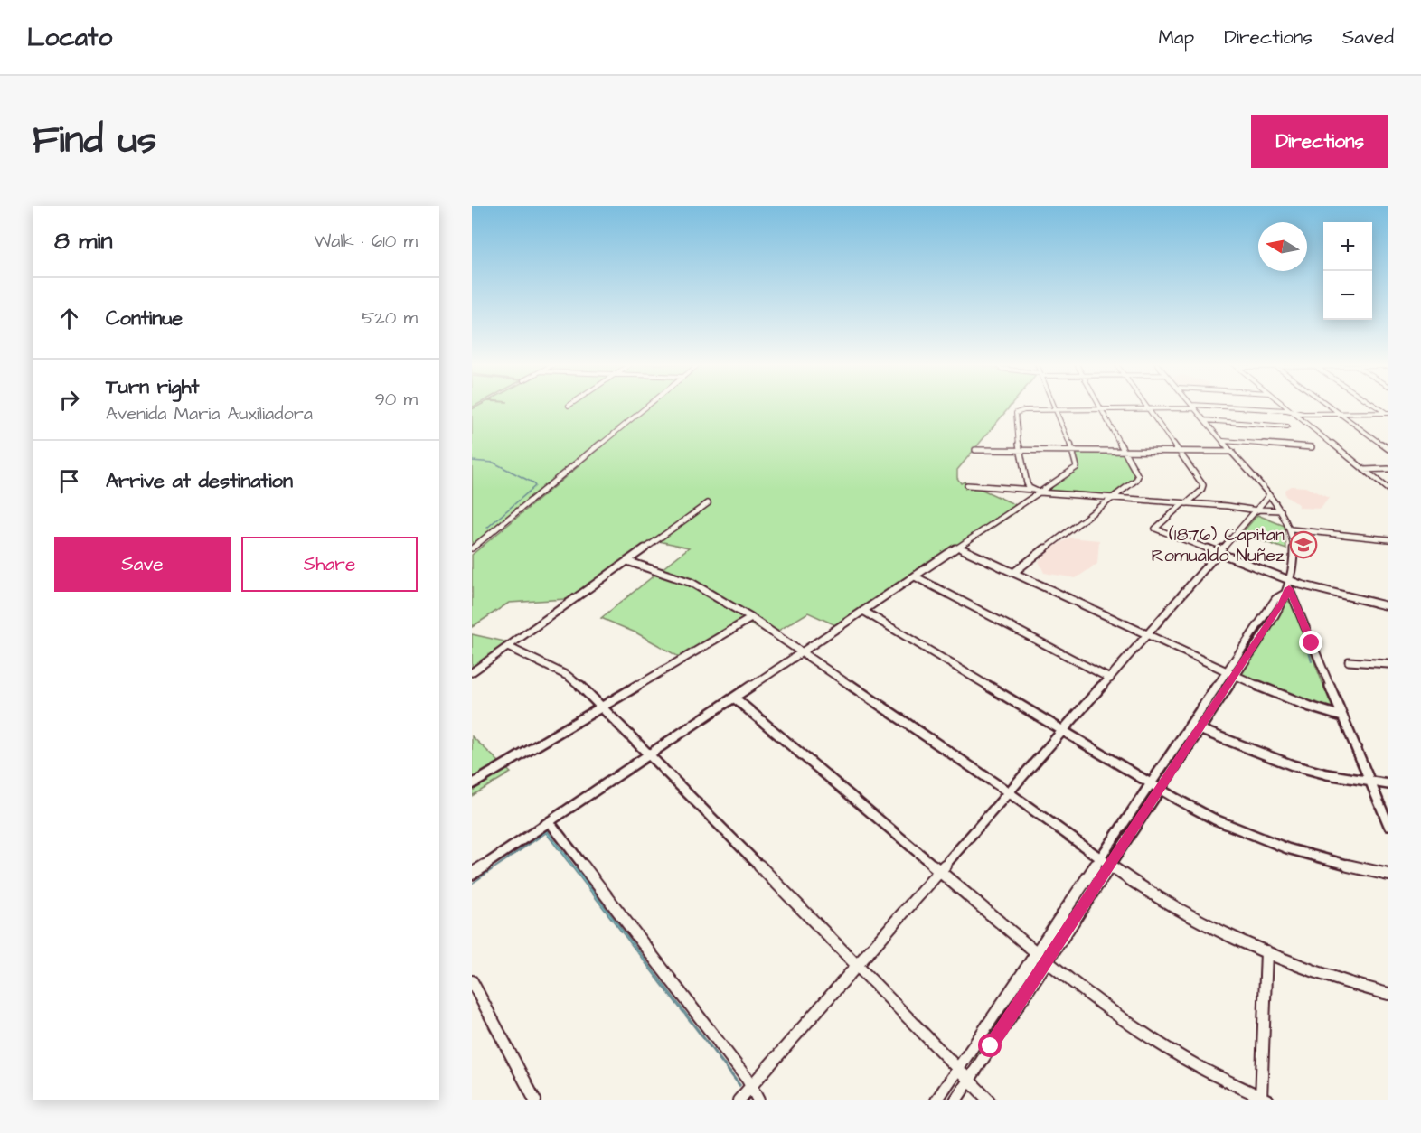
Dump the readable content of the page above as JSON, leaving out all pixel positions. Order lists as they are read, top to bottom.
{
  "places": {
    "school or university": ["(1876) Capitan Romualdo Nuñez"]
  },
  "north": "left",
  "page": {
    "header": "Locato",
    "nav": ["Map", "Directions", "Saved"],
    "title": "Find us",
    "buttons": [
      "Directions",
      ["Save", "Share"]
    ],
    "heading": ["8 min", "Walk · 610 m"],
    "map_buttons": ["+", "−"],
    "list": [
      ["Continue", "520 m"],
      ["Turn right", "Avenida Maria Auxiliadora", "90 m"],
      "Arrive at destination"
    ]
  }
}
